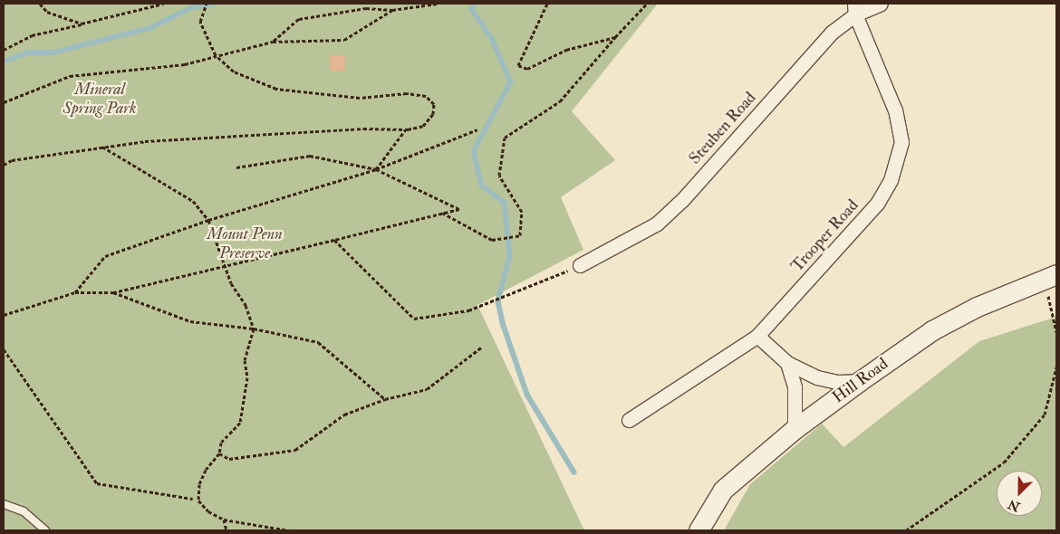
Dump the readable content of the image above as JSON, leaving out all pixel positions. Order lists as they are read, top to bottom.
{
  "streets": {
    "street": ["Steuben Road", "Trooper Road", "Hill Road"]
  },
  "crossings": [
    ["Steuben Road", "Trooper Road"]
  ],
  "parks": ["Mineral Spring Park", "Mount Penn Preserve"],
  "north": "bottom left"
}
